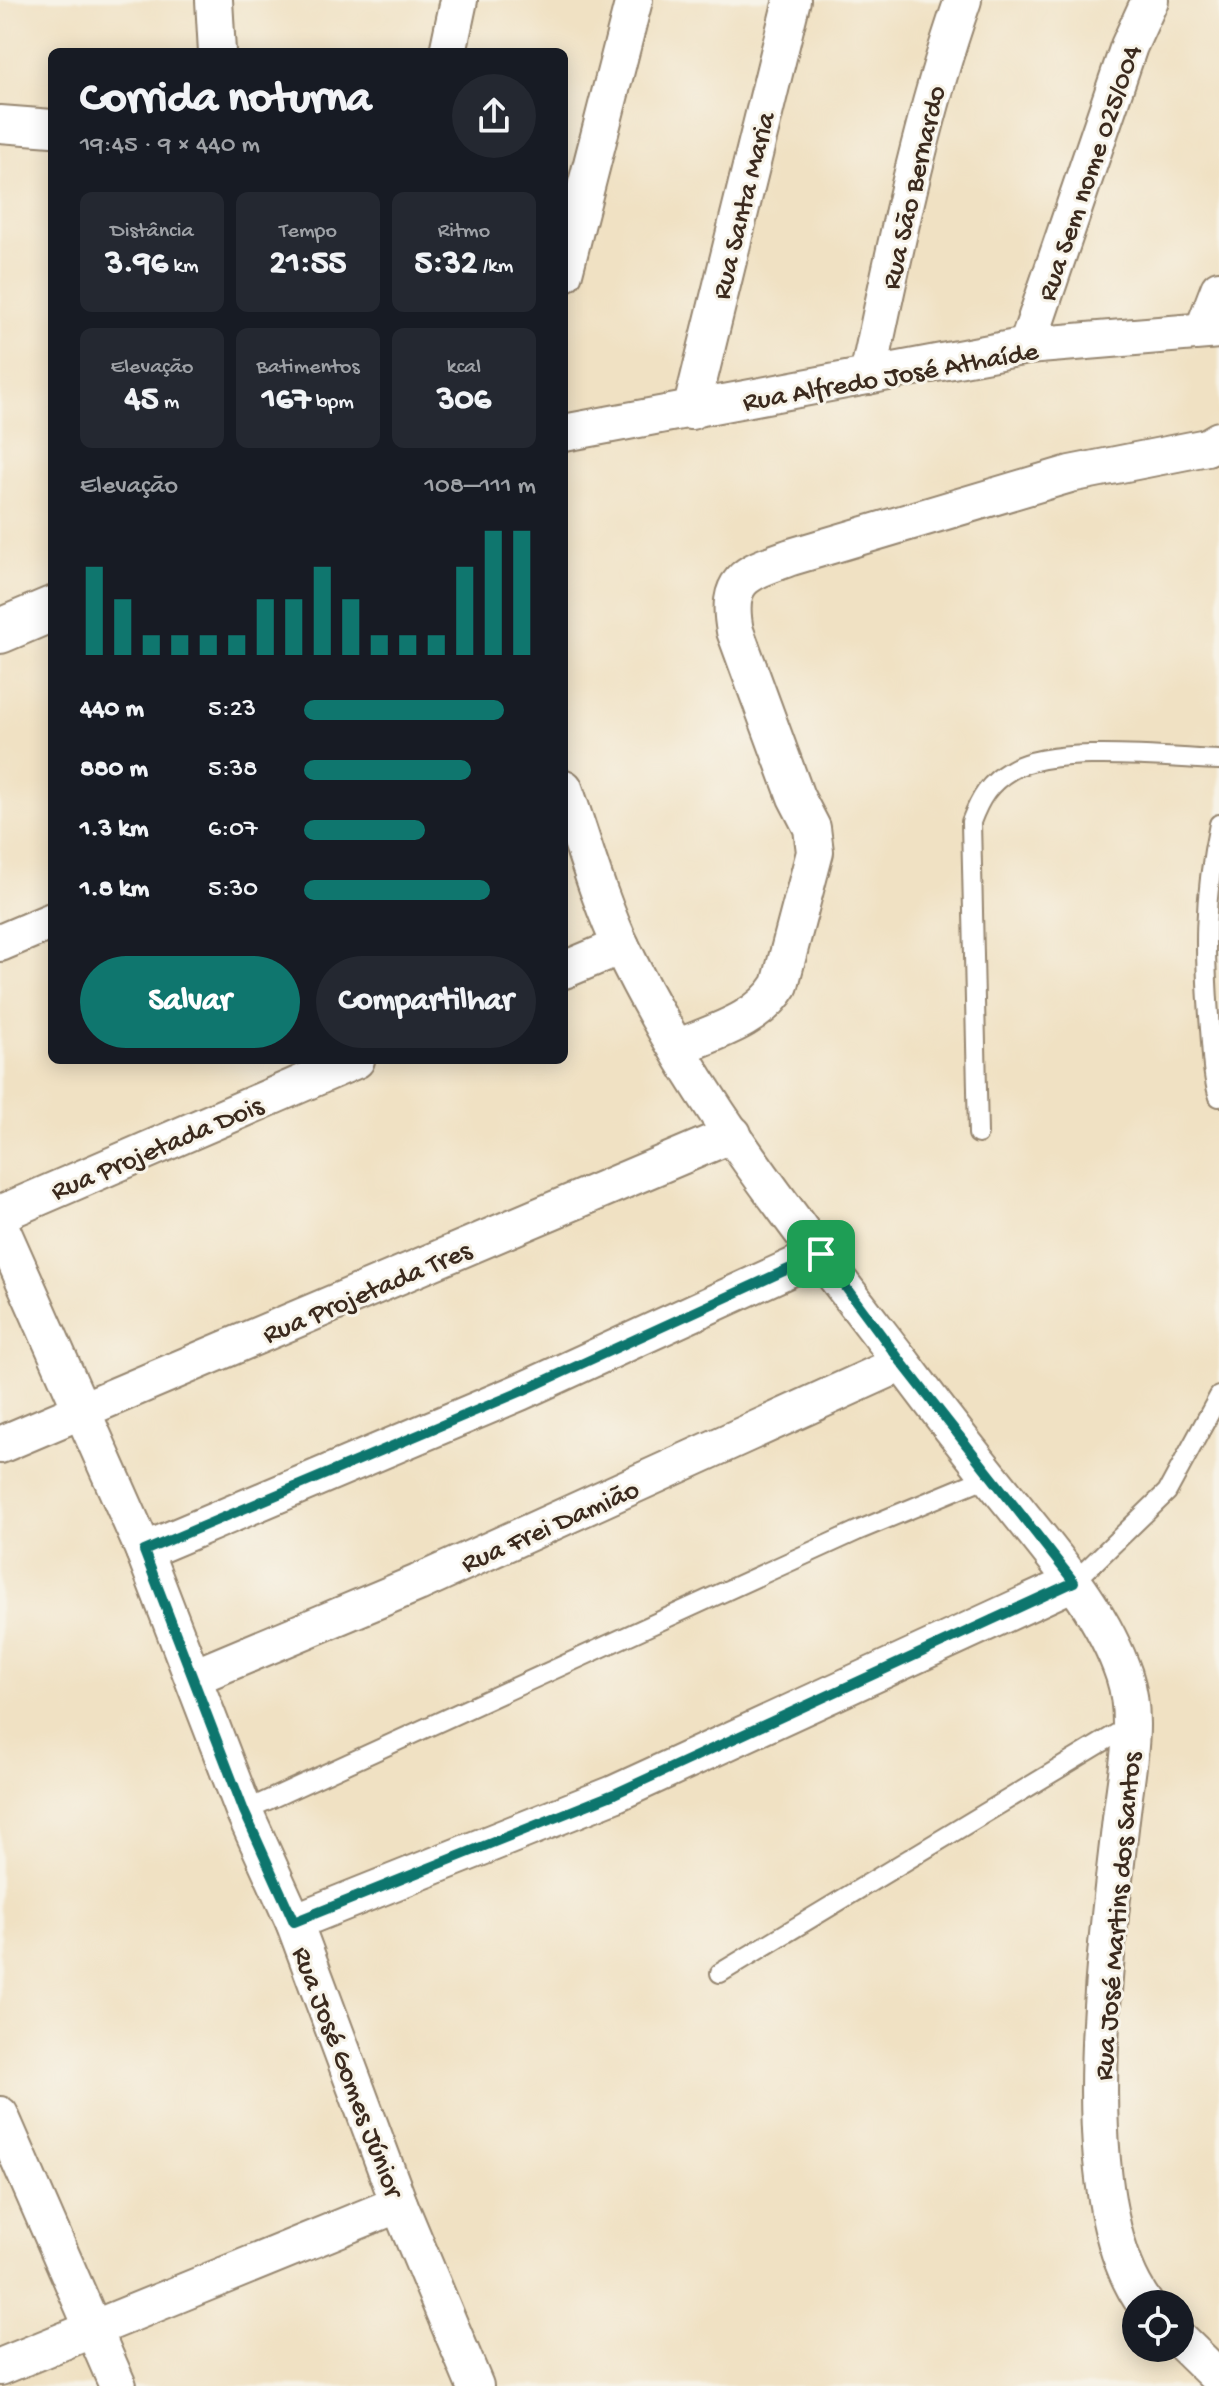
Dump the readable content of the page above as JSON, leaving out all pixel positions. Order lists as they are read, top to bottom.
{
  "streets": {
    "street": [
      "Rua Sem nome 025/004",
      "Rua São Bernardo",
      "Rua Santa Maria",
      "Rua Alfredo José Athaíde",
      "Rua Projetada Dois",
      "Rua Projetada Tres",
      "Rua Frei Damião",
      "Rua José Martins dos Santos",
      "Rua José Gomes Júnior"
    ]
  },
  "crossings": [
    ["Rua Sem nome 025/004", "Rua Alfredo José Athaíde"],
    ["Rua São Bernardo", "Rua Alfredo José Athaíde"],
    ["Rua Santa Maria", "Rua Alfredo José Athaíde"],
    ["Rua Projetada Tres", "Rua José Martins dos Santos"],
    ["Rua Projetada Tres", "Rua José Gomes Júnior"],
    ["Rua Frei Damião", "Rua José Martins dos Santos"],
    ["Rua Frei Damião", "Rua José Gomes Júnior"]
  ],
  "page": {
    "heading": ["Corrida noturna", "19:45 · 9 × 440 m"],
    "stats": [
      ["Distância", "3.96 km"],
      ["Tempo", "21:55"],
      ["Ritmo", "5:32 /km"],
      ["Elevação", "45 m"],
      ["Batimentos", "167 bpm"],
      ["kcal", "306"]
    ],
    "chart": ["Elevação", "108–111 m"],
    "list": [
      {
        "name": "440 m",
        "note": "5:23"
      },
      {
        "name": "880 m",
        "note": "5:38"
      },
      {
        "name": "1.3 km",
        "note": "6:07"
      },
      {
        "name": "1.8 km",
        "note": "5:30"
      }
    ],
    "buttons": ["Salvar", "Compartilhar"]
  }
}
